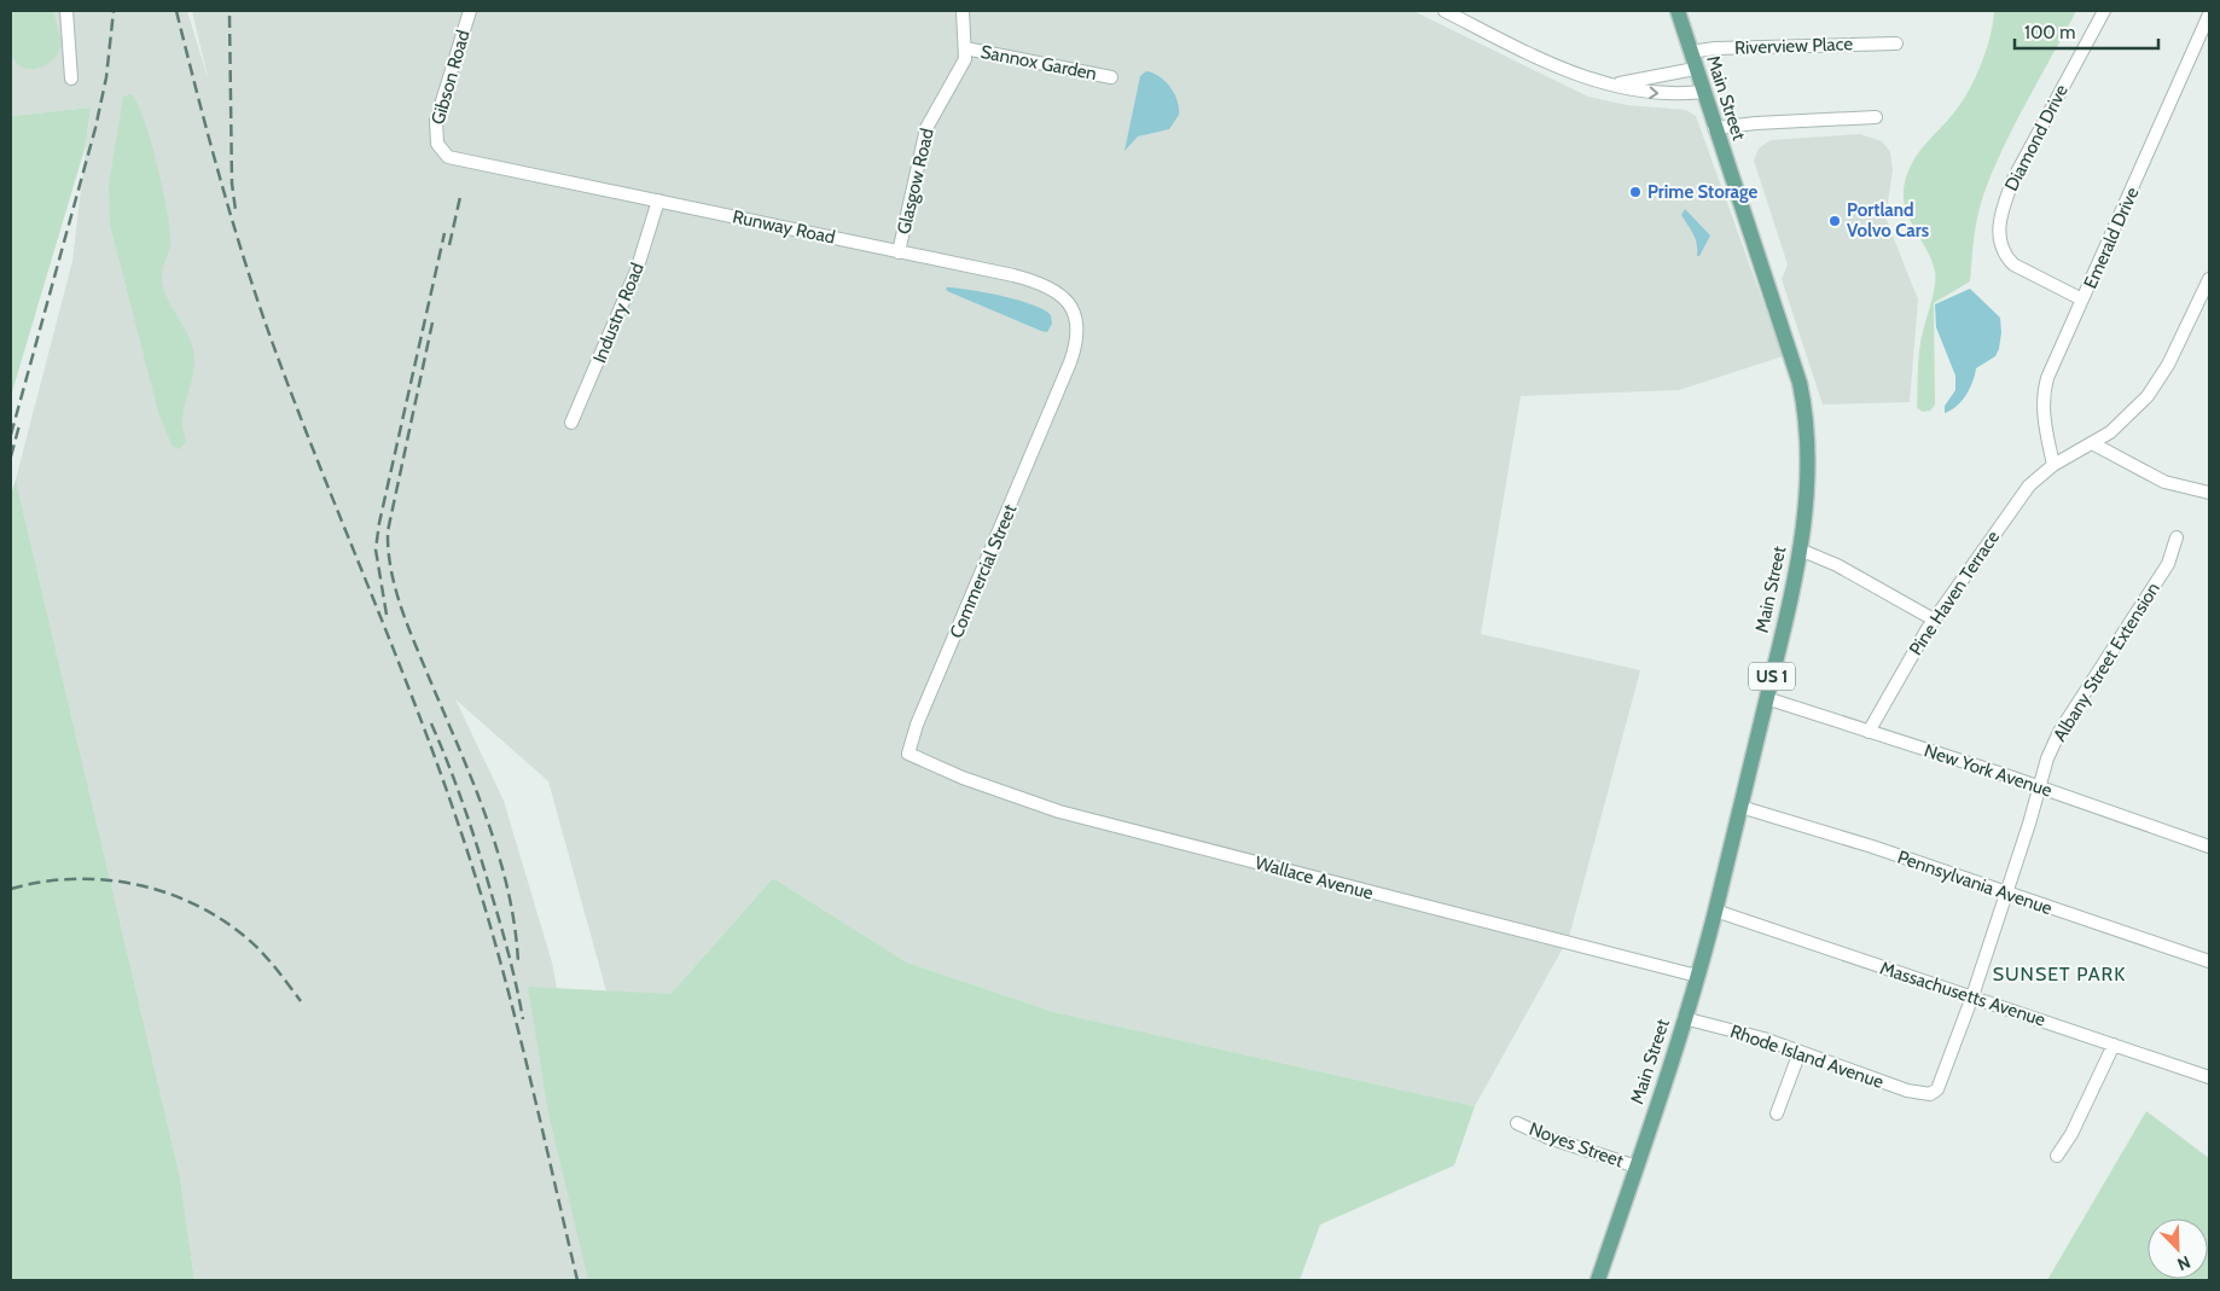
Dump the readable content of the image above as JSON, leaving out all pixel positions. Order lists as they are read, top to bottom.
{
  "streets": {
    "main road": ["Main Street", "US 1"],
    "street": [
      "Riverview Place",
      "Sannox Garden",
      "Gibson Road",
      "Diamond Drive",
      "Glasgow Road",
      "Runway Road",
      "Emerald Drive",
      "Industry Road",
      "Commercial Street",
      "Pine Haven Terrace",
      "Albany Street Extension",
      "New York Avenue",
      "Wallace Avenue",
      "Pennsylvania Avenue",
      "Massachusetts Avenue",
      "Rhode Island Avenue",
      "Noyes Street"
    ]
  },
  "crossings": [
    ["Riverview Place", "Main Street"],
    ["Sannox Garden", "Glasgow Road"],
    ["Gibson Road", "Runway Road"],
    ["Main Street", "New York Avenue"],
    ["Main Street", "Wallace Avenue"],
    ["Main Street", "Pennsylvania Avenue"],
    ["Main Street", "Massachusetts Avenue"],
    ["Main Street", "Rhode Island Avenue"],
    ["Main Street", "Noyes Street"],
    ["Diamond Drive", "Emerald Drive"],
    ["Glasgow Road", "Runway Road"],
    ["Runway Road", "Industry Road"],
    ["Runway Road", "Commercial Street"],
    ["Emerald Drive", "Pine Haven Terrace"],
    ["Commercial Street", "Wallace Avenue"],
    ["Pine Haven Terrace", "New York Avenue"],
    ["Albany Street Extension", "New York Avenue"],
    ["Albany Street Extension", "Pennsylvania Avenue"],
    ["Albany Street Extension", "Massachusetts Avenue"],
    ["Albany Street Extension", "Rhode Island Avenue"]
  ],
  "districts": ["SUNSET PARK"],
  "places": ["Prime Storage", "Portland Volvo Cars"],
  "scale_bar": "100 m",
  "north": "bottom right"
}
